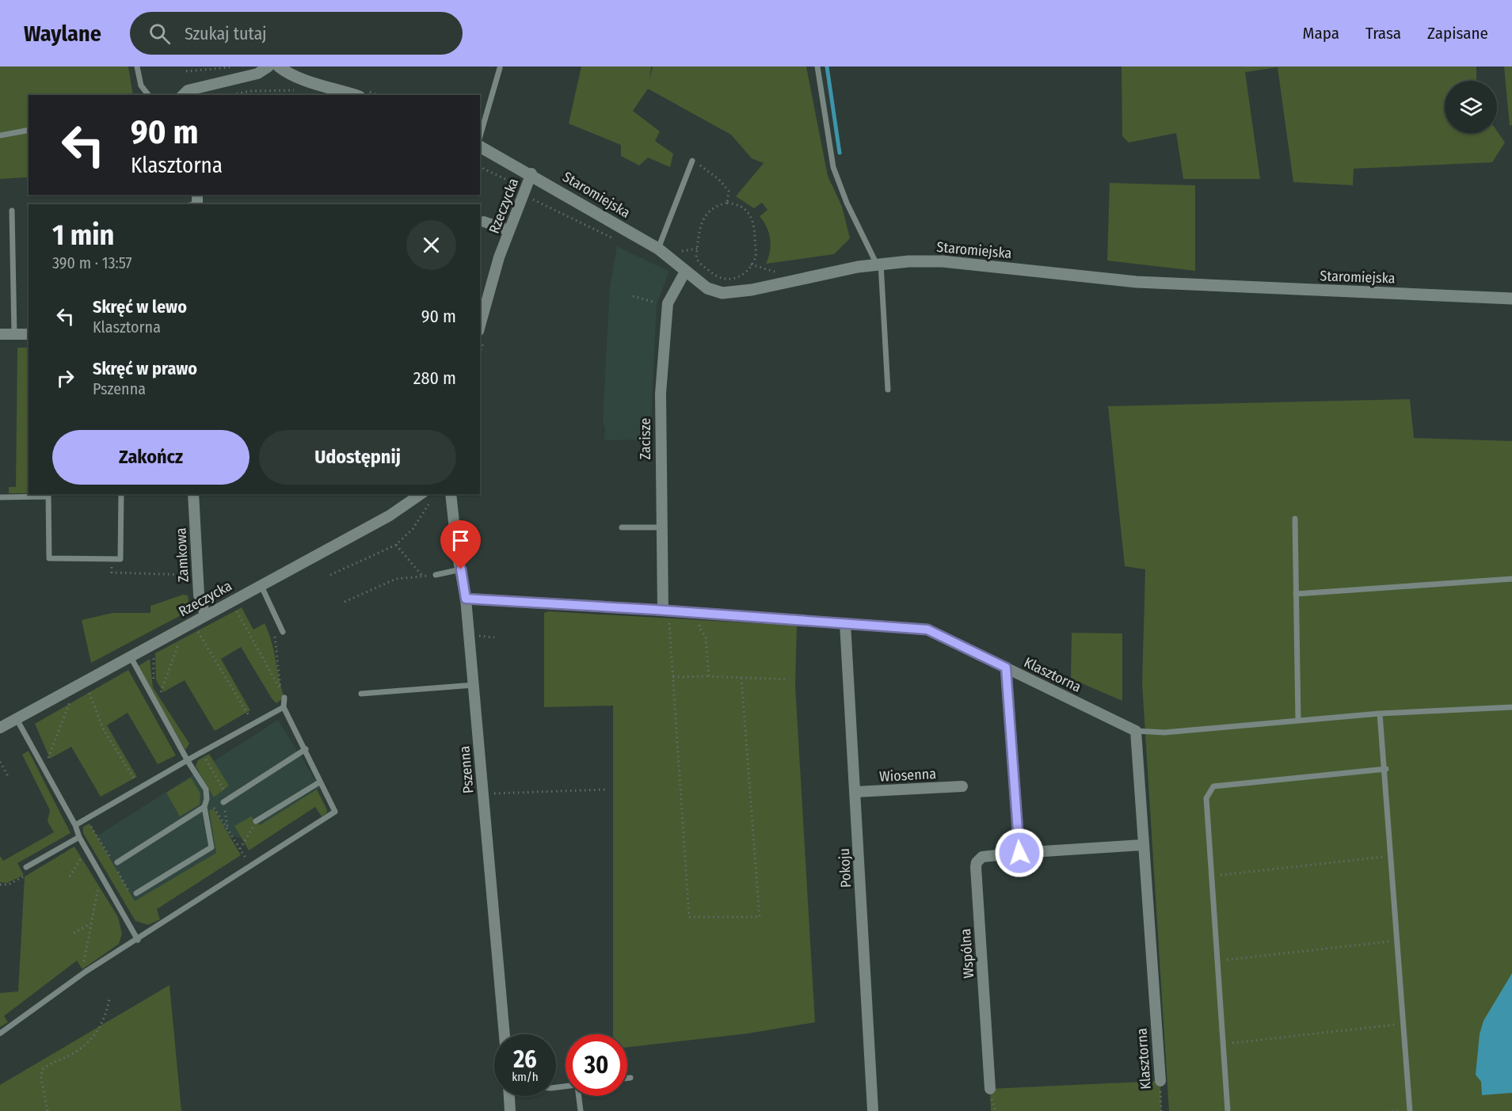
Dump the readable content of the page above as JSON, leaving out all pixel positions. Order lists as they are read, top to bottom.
{
  "streets": {
    "street": [
      "Staromiejska",
      "Rzeczycka",
      "Zacisze",
      "Zamkowa",
      "Klasztorna",
      "Pszenna",
      "Wiosenna",
      "Pokoju",
      "Wspólna"
    ]
  },
  "crossings": [
    ["Staromiejska", "Rzeczycka"],
    ["Staromiejska", "Zacisze"],
    ["Rzeczycka", "Zamkowa"],
    ["Zacisze", "Klasztorna"],
    ["Klasztorna", "Pszenna"],
    ["Klasztorna", "Pokoju"],
    ["Klasztorna", "Wspólna"],
    ["Wiosenna", "Pokoju"]
  ],
  "page": {
    "header": "Waylane",
    "search": "Szukaj tutaj",
    "nav": ["Mapa", "Trasa", "Zapisane"],
    "turn": ["90 m", "Klasztorna"],
    "heading": ["1 min", "390 m · 13:57"],
    "list": [
      {
        "name": "Skręć w lewo",
        "note": "Klasztorna",
        "value": "90 m"
      },
      {
        "name": "Skręć w prawo",
        "note": "Pszenna",
        "value": "280 m"
      }
    ],
    "buttons": ["Zakończ", "Udostępnij"],
    "speed": "26 km/h",
    "limit": "30"
  }
}
